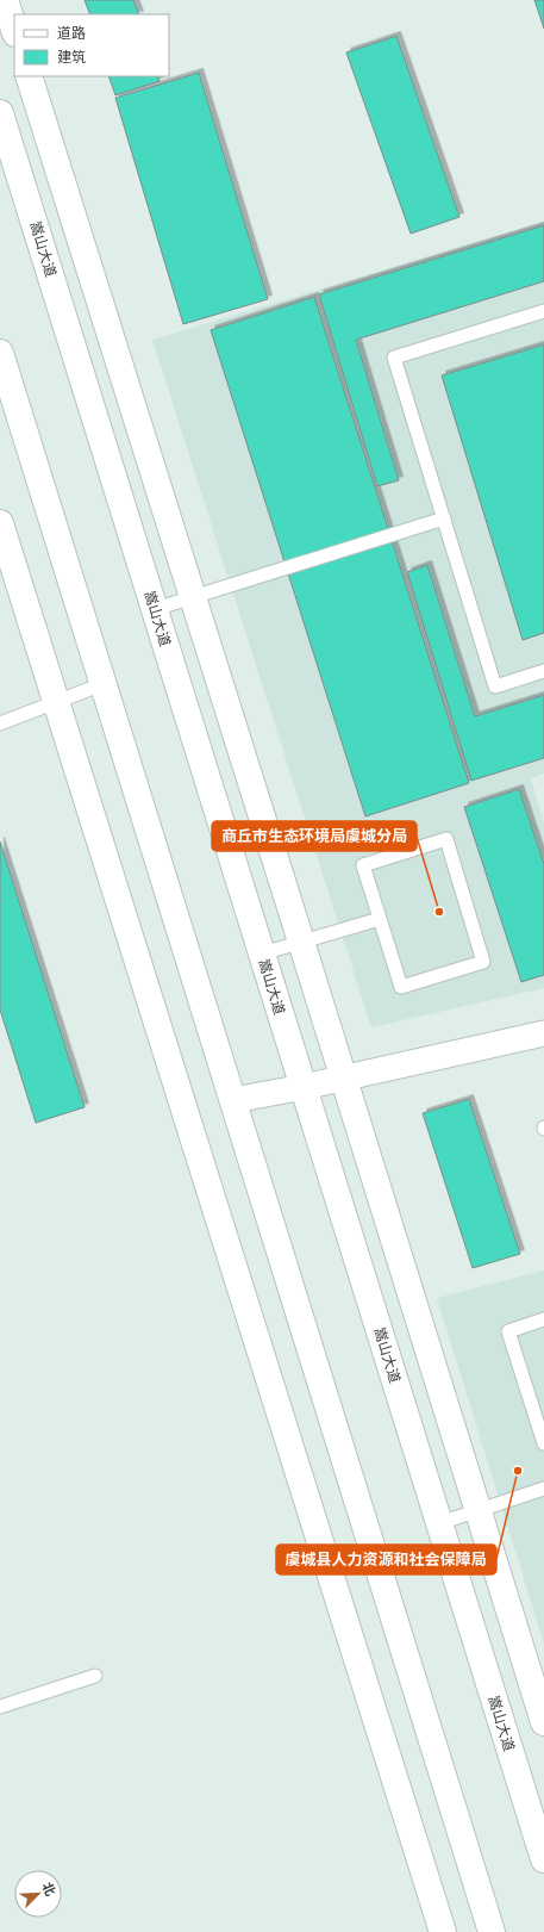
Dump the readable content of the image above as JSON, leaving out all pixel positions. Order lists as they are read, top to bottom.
{
  "streets": {
    "main road": ["嵩山大道"]
  },
  "places": ["商丘市生态环境局虞城分局", "虞城县人力资源和社会保障局"],
  "legend": ["道路", "建筑"],
  "north": "top right"
}
